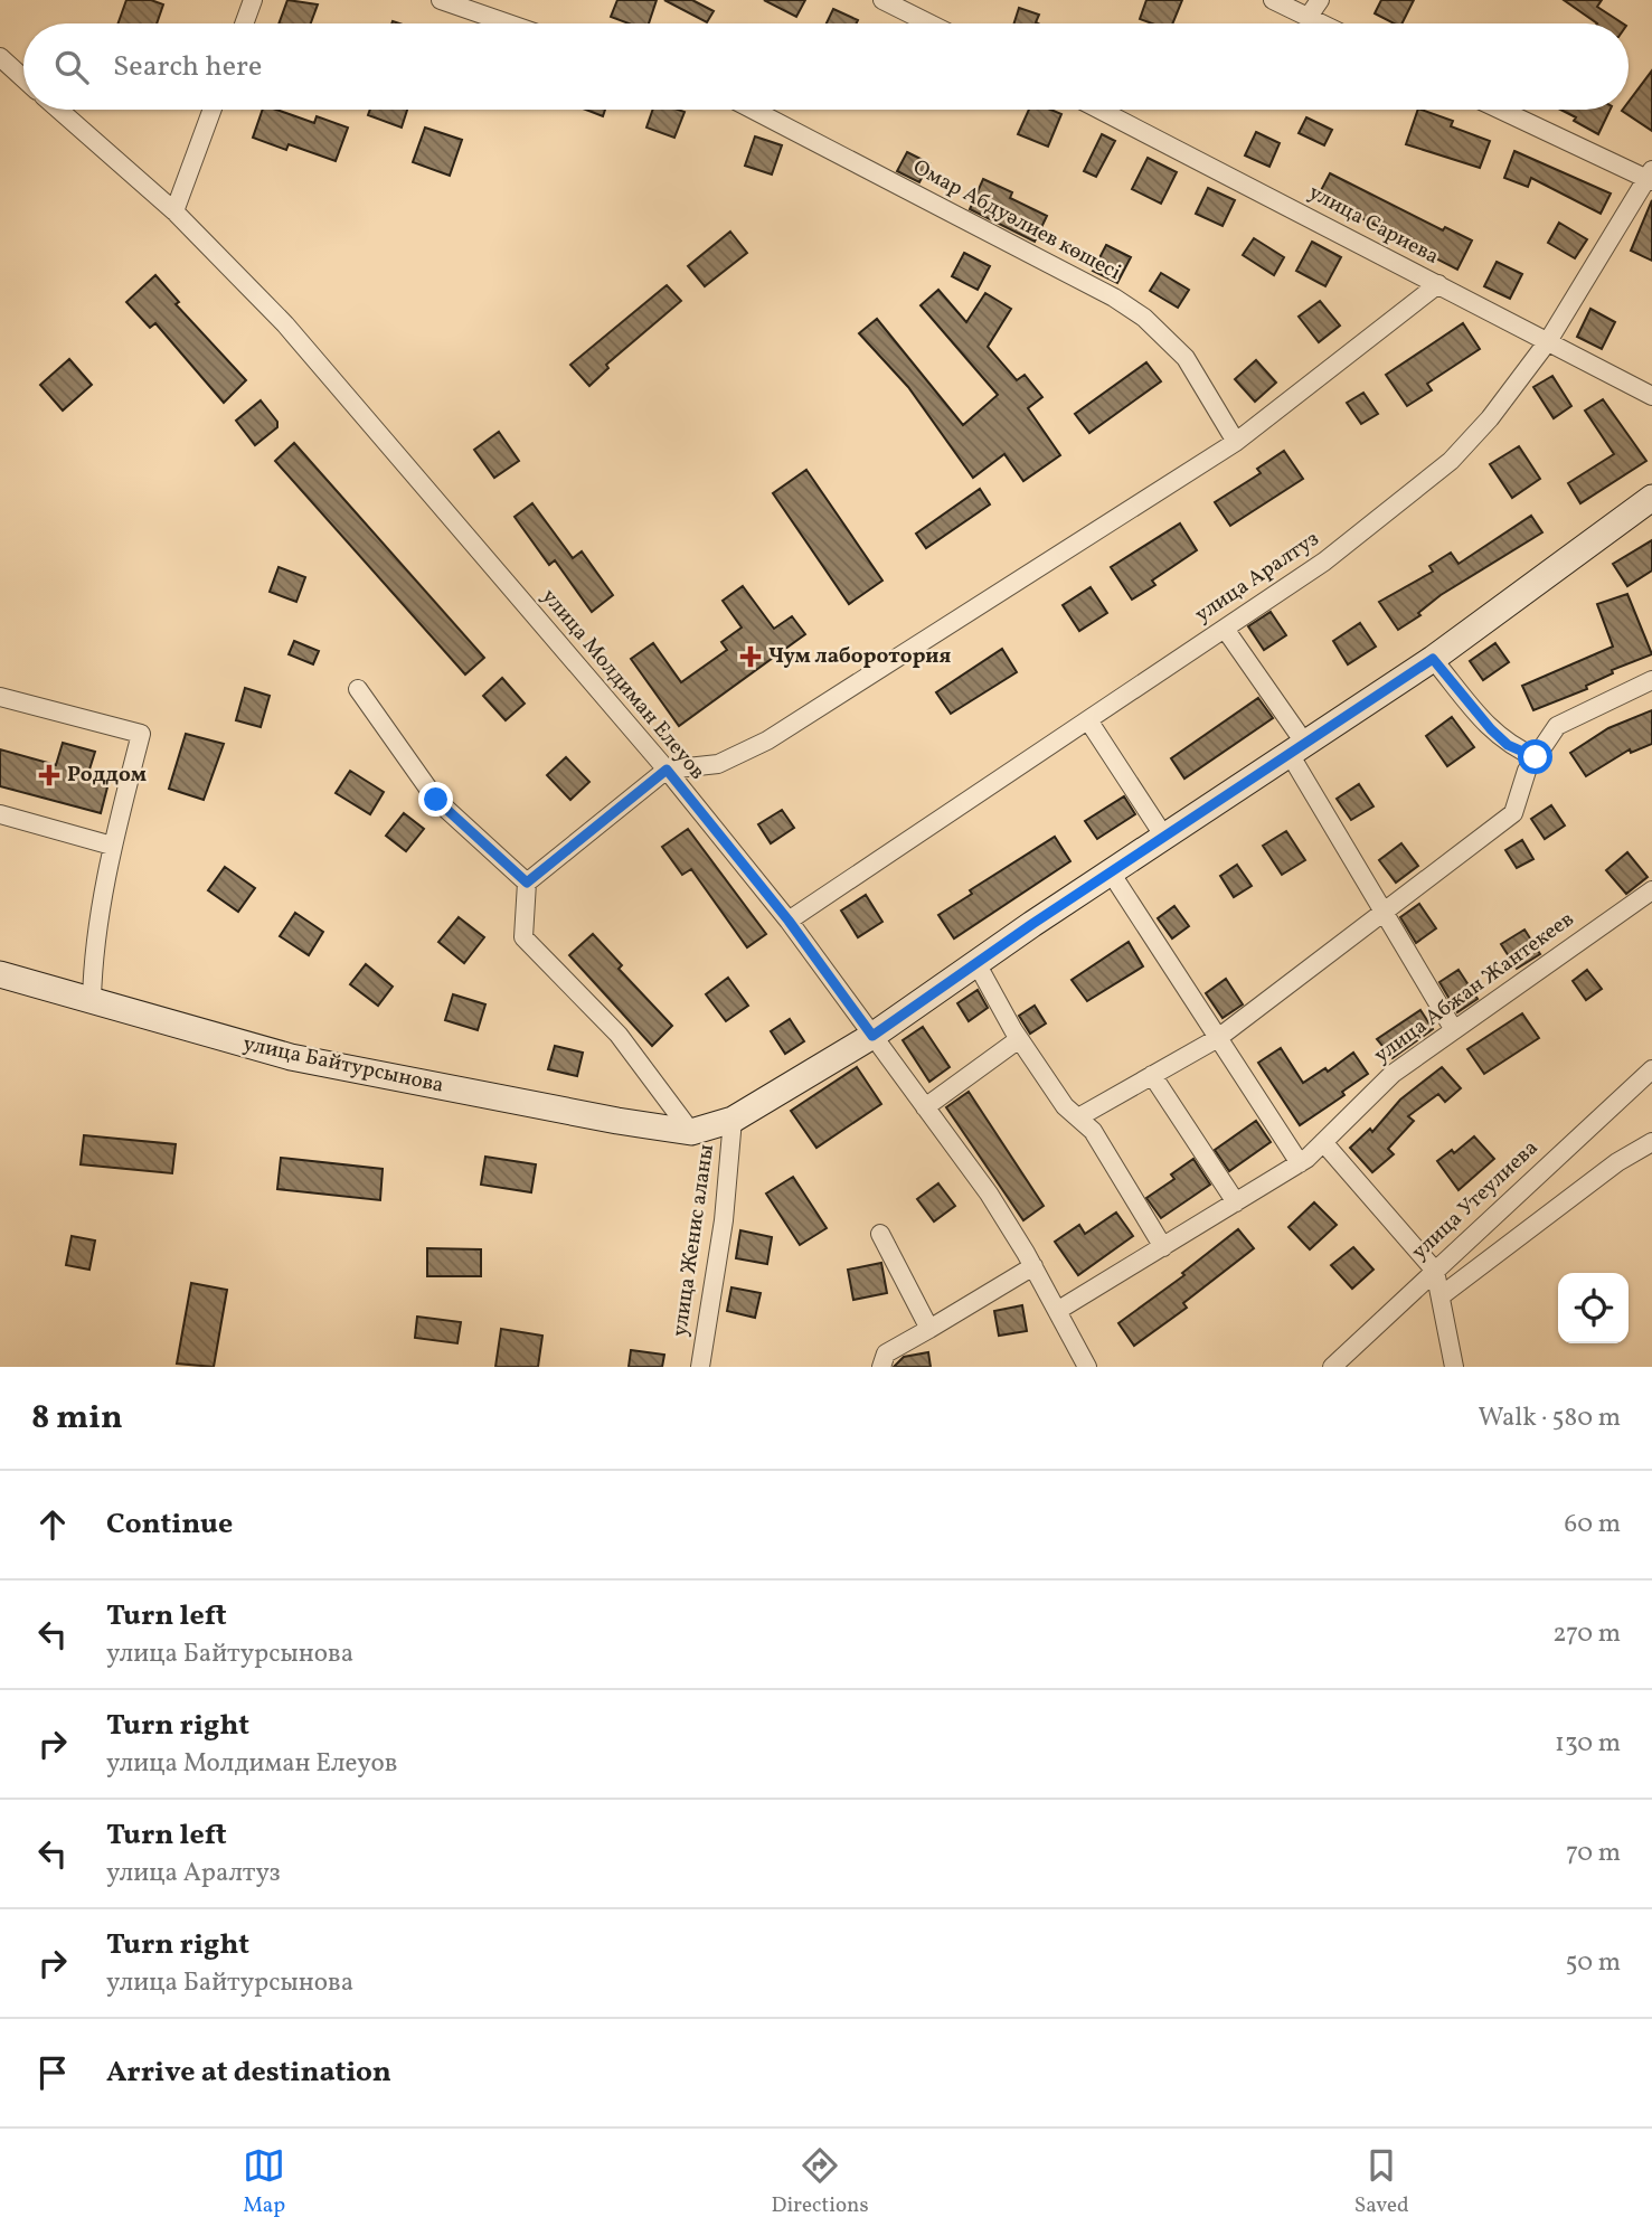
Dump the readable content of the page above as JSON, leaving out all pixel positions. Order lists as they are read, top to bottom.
{
  "streets": {
    "street": [
      "Омар Абдуәлиев көшесі",
      "улица Сариева",
      "улица Аралтуз",
      "улица Молдиман Елеуов",
      "улица Абжан Жантекеев",
      "улица Байтурсынова",
      "улица Утеулиева",
      "улица Женис аланы"
    ]
  },
  "crossings": [
    ["улица Сариева", "улица Аралтуз"],
    ["улица Аралтуз", "улица Молдиман Елеуов"],
    ["улица Молдиман Елеуов", "улица Абжан Жантекеев"],
    ["улица Молдиман Елеуов", "улица Байтурсынова"],
    ["улица Байтурсынова", "улица Женис аланы"]
  ],
  "places": {
    "health": ["Чум лаборотория", "Роддом"]
  },
  "page": {
    "search": "Search here",
    "heading": ["8 min", "Walk · 580 m"],
    "list": [
      ["Continue", "60 m"],
      ["Turn left", "улица Байтурсынова", "270 m"],
      ["Turn right", "улица Молдиман Елеуов", "130 m"],
      ["Turn left", "улица Аралтуз", "70 m"],
      ["Turn right", "улица Байтурсынова", "50 m"],
      "Arrive at destination"
    ],
    "nav": ["Map", "Directions", "Saved"]
  }
}
